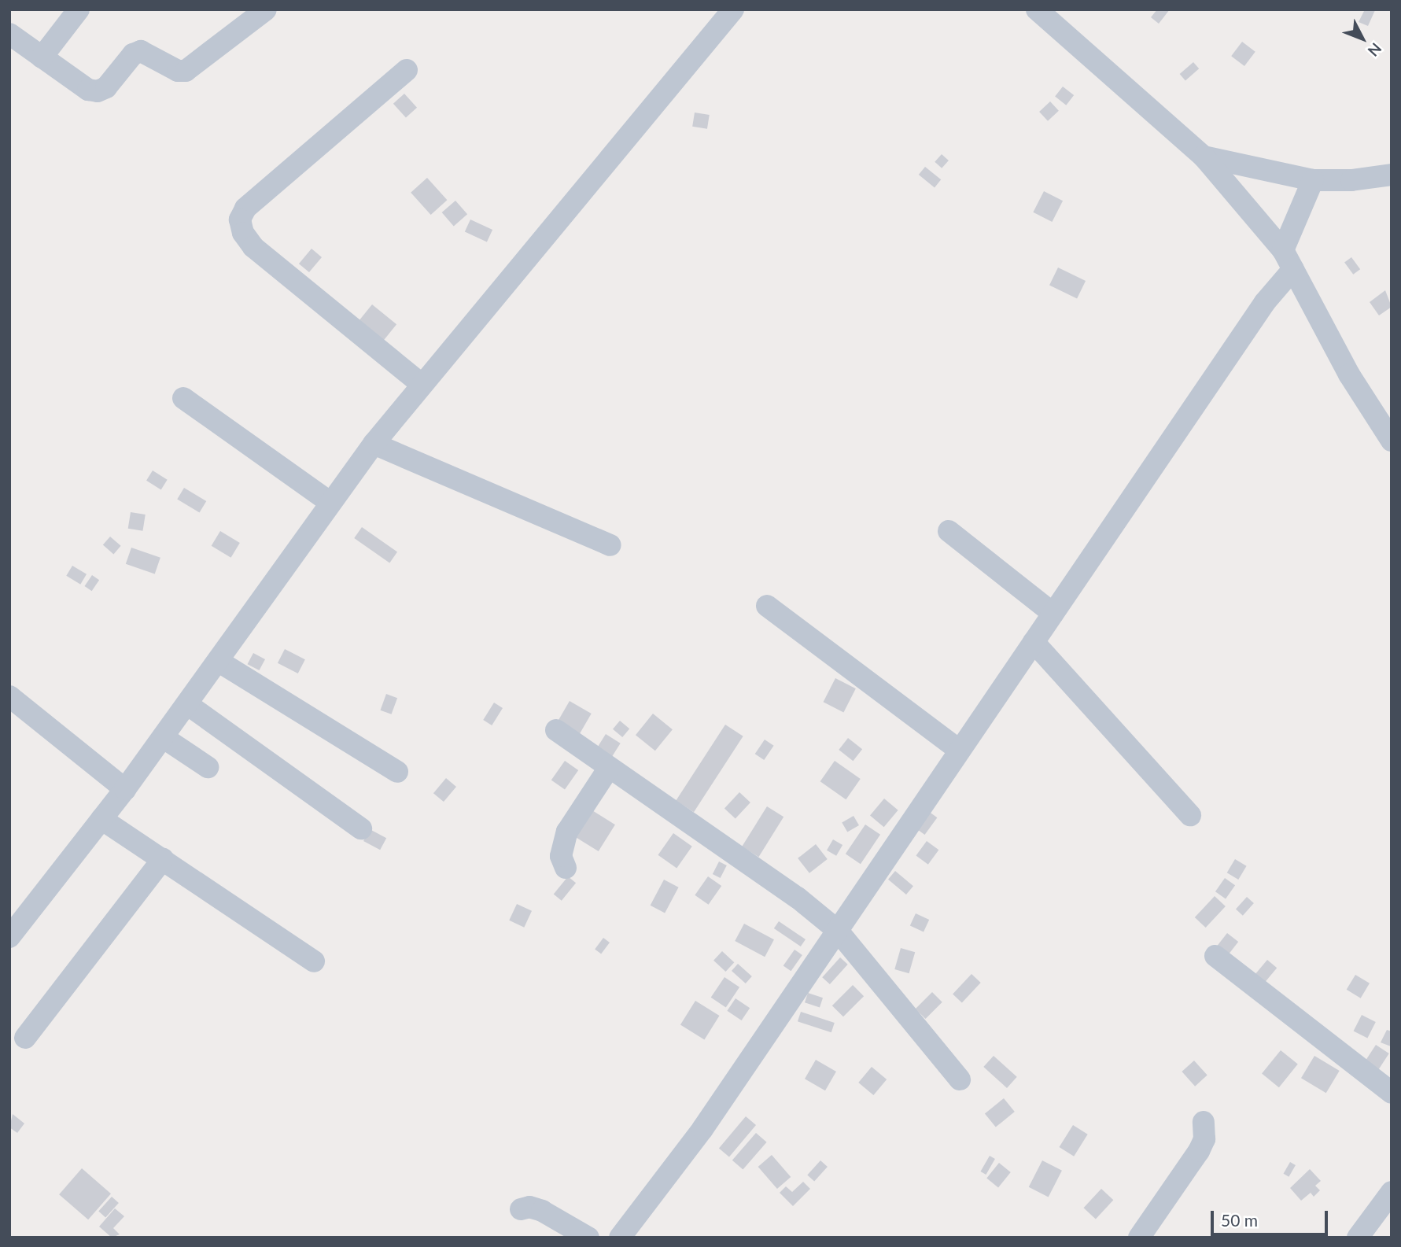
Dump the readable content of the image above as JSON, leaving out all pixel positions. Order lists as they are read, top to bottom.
{
  "scale_bar": "50 m",
  "north": "bottom right"
}
